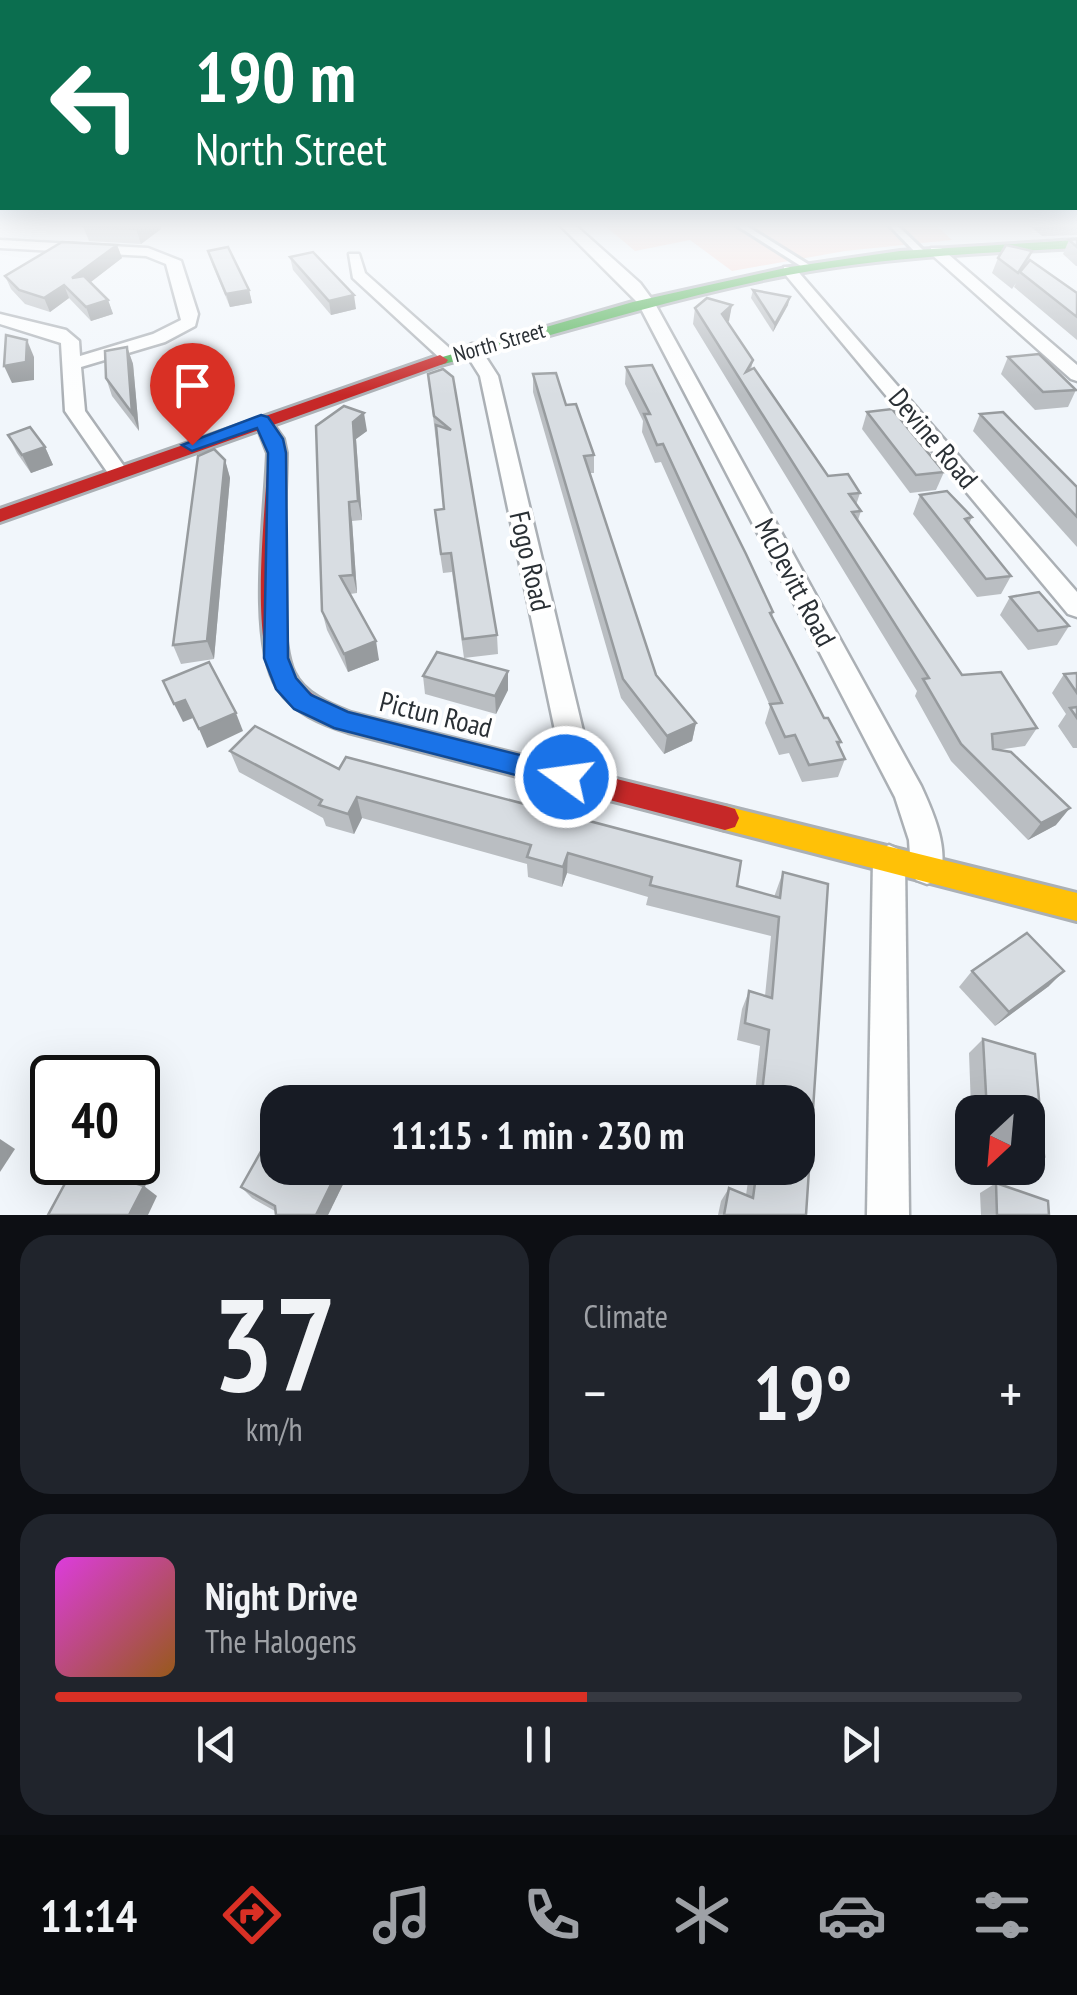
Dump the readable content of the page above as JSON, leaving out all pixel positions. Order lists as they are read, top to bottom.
{
  "streets": {
    "main road": ["North Street", "Pictun Road"],
    "street": ["Devine Road", "Fogo Road", "McDevitt Road"]
  },
  "crossings": [
    ["North Street", "Fogo Road"],
    ["North Street", "McDevitt Road"],
    ["North Street", "Pictun Road"],
    ["Fogo Road", "Pictun Road"],
    ["McDevitt Road", "Pictun Road"]
  ],
  "north": "bottom left",
  "page": {
    "turn": ["190 m", "North Street"],
    "limit": "40",
    "trip": "11:15 · 1 min · 230 m",
    "tile": [
      ["37", "km/h"],
      "Climate"
    ],
    "heat": ["−", "19°", "+"],
    "song": ["Night Drive", "The Halogens"],
    "tabs": "11:14"
  }
}
